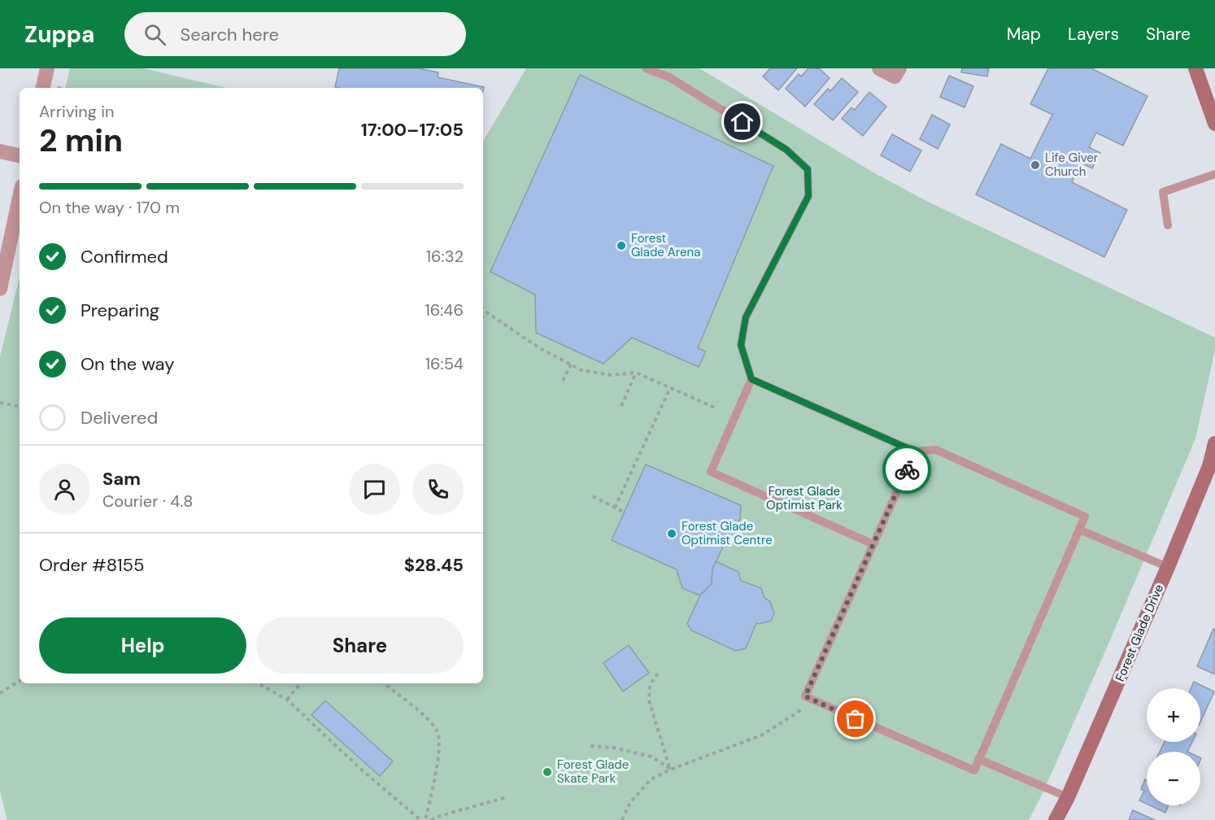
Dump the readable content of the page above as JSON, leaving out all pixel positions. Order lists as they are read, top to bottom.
{
  "streets": {
    "street": ["Forest Glade Drive"]
  },
  "parks": ["Forest Glade Optimist Park"],
  "places": [
    "Life Giver Church",
    "Forest Glade Arena",
    "Forest Glade Optimist Centre",
    "Forest Glade Skate Park"
  ],
  "page": {
    "header": "Zuppa",
    "search": "Search here",
    "nav": ["Map", "Layers", "Share"],
    "heading": ["2 min", "Arriving in", "17:00–17:05"],
    "panel": [
      "Sam",
      "Courier · 4.8",
      "Order #8155",
      "$28.45"
    ],
    "bar": "On the way · 170 m",
    "list": [
      ["Confirmed", "16:32"],
      ["Preparing", "16:46"],
      ["On the way", "16:54"],
      "Delivered"
    ],
    "buttons": ["Help", "Share"],
    "map_buttons": ["+", "−"]
  }
}
